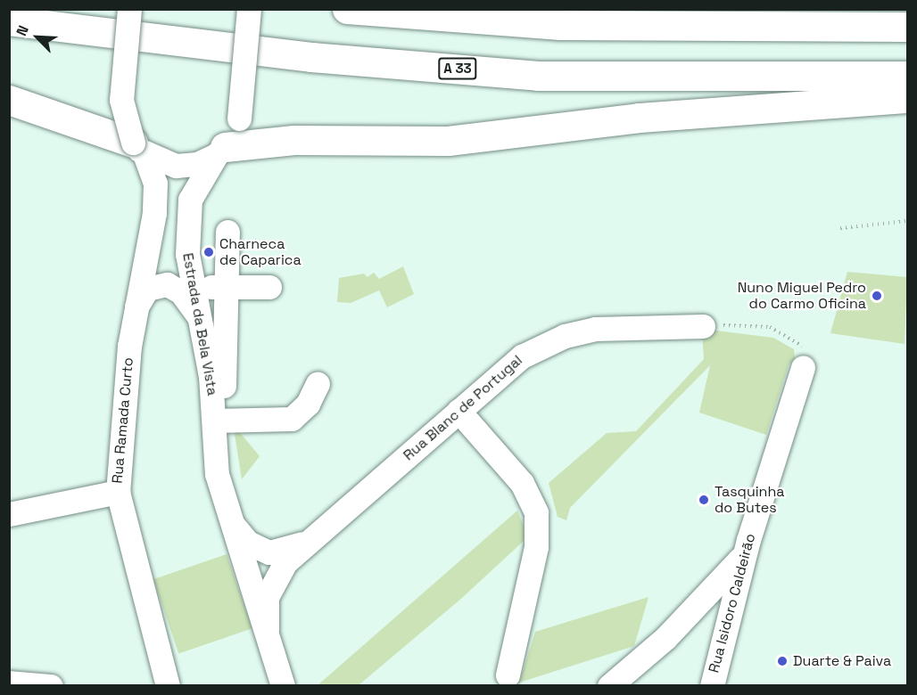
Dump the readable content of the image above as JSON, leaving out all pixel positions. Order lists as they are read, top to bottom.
{
  "streets": {
    "highway": ["A 33"],
    "street": [
      "Estrada da Bela Vista",
      "Rua Blanc de Portugal",
      "Rua Ramada Curto",
      "Rua Isidoro Caldeirão"
    ]
  },
  "crossings": [
    ["Estrada da Bela Vista", "Rua Blanc de Portugal"]
  ],
  "places": [
    "Charneca de Caparica",
    "Nuno Miguel Pedro do Carmo Oficina",
    "Tasquinha do Butes",
    "Duarte & Paiva"
  ],
  "north": "top left"
}
